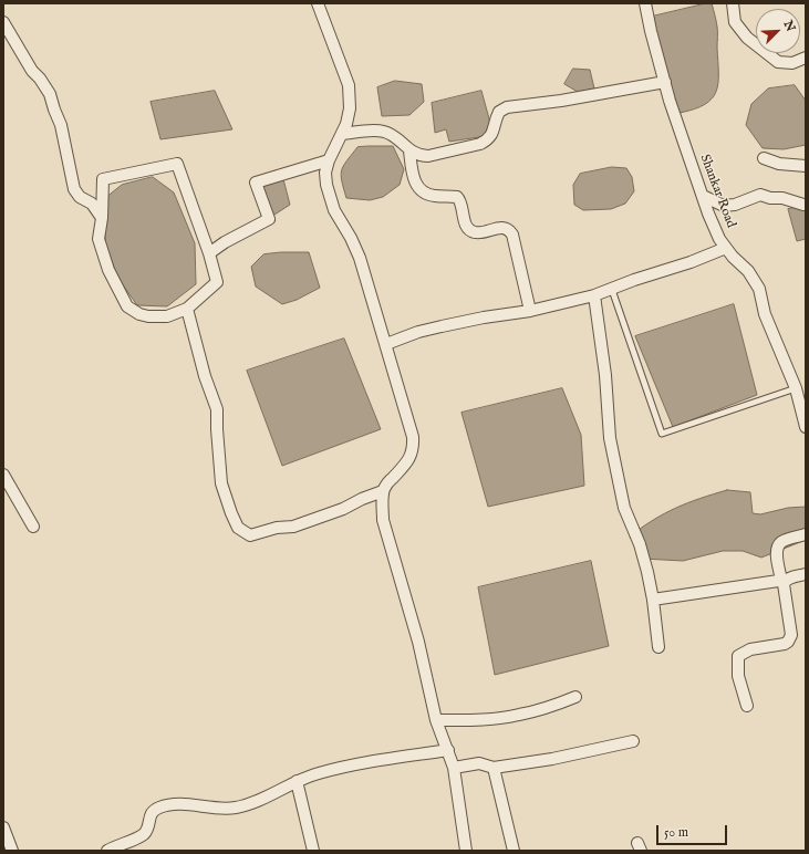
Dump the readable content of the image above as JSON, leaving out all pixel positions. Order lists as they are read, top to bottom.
{
  "streets": {
    "street": ["Shankar Road"]
  },
  "scale_bar": "50 m",
  "north": "top right"
}
